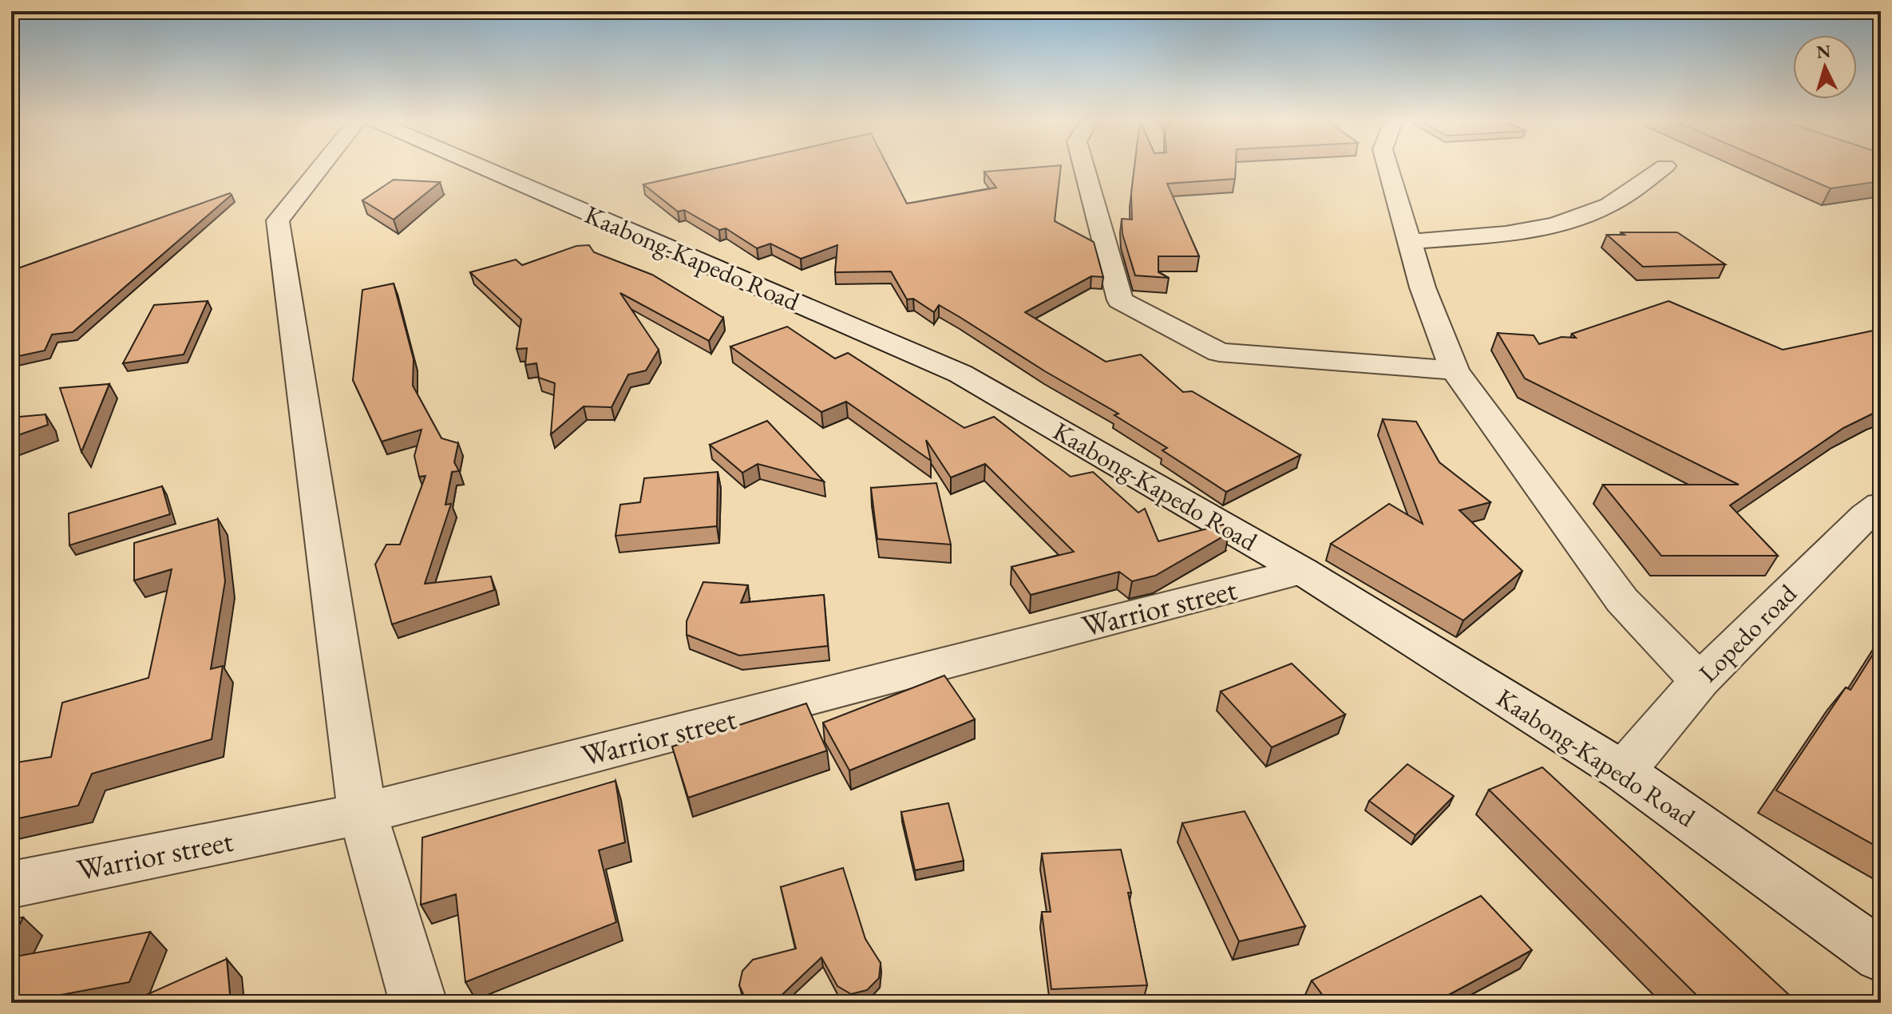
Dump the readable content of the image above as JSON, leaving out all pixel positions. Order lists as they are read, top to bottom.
{
  "streets": {
    "street": ["Kaabong-Kapedo Road", "Warrior street", "Lopedo road"]
  },
  "crossings": [
    ["Kaabong-Kapedo Road", "Warrior street"],
    ["Kaabong-Kapedo Road", "Lopedo road"]
  ],
  "north": "top"
}
